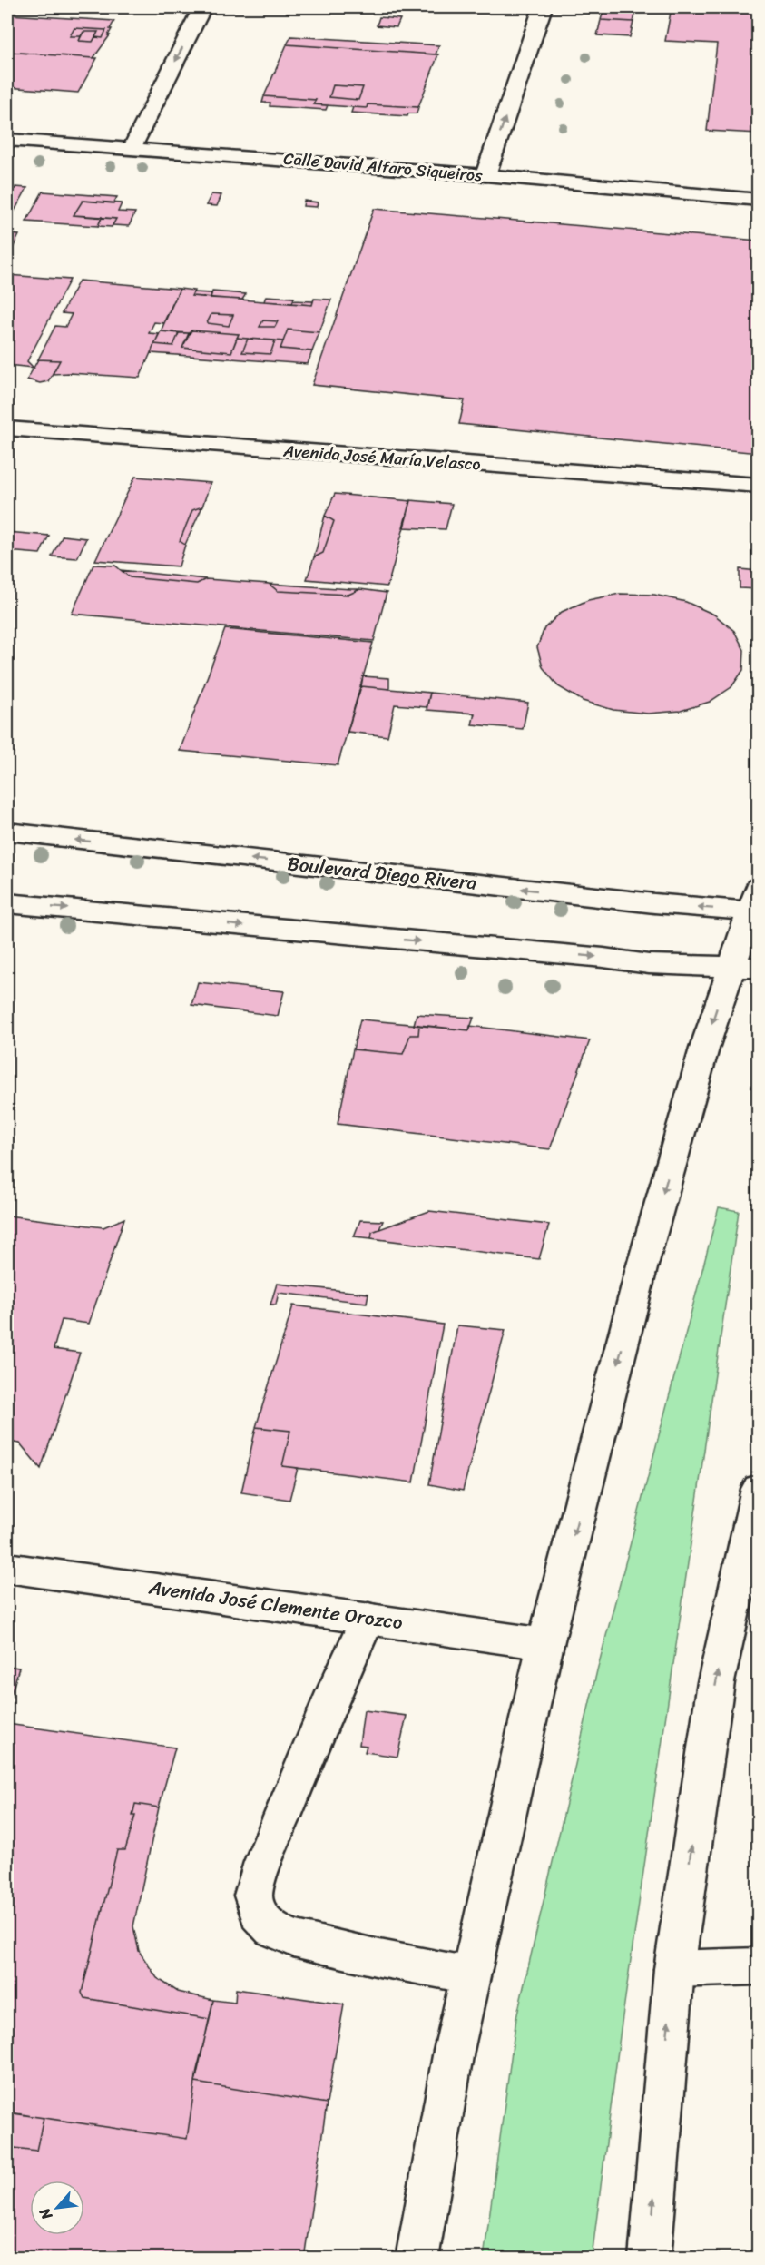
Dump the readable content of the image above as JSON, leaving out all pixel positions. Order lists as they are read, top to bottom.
{
  "streets": {
    "street": [
      "Calle David Alfaro Siqueiros",
      "Avenida José María Velasco",
      "Boulevard Diego Rivera",
      "Avenida José Clemente Orozco"
    ]
  },
  "north": "bottom left"
}
